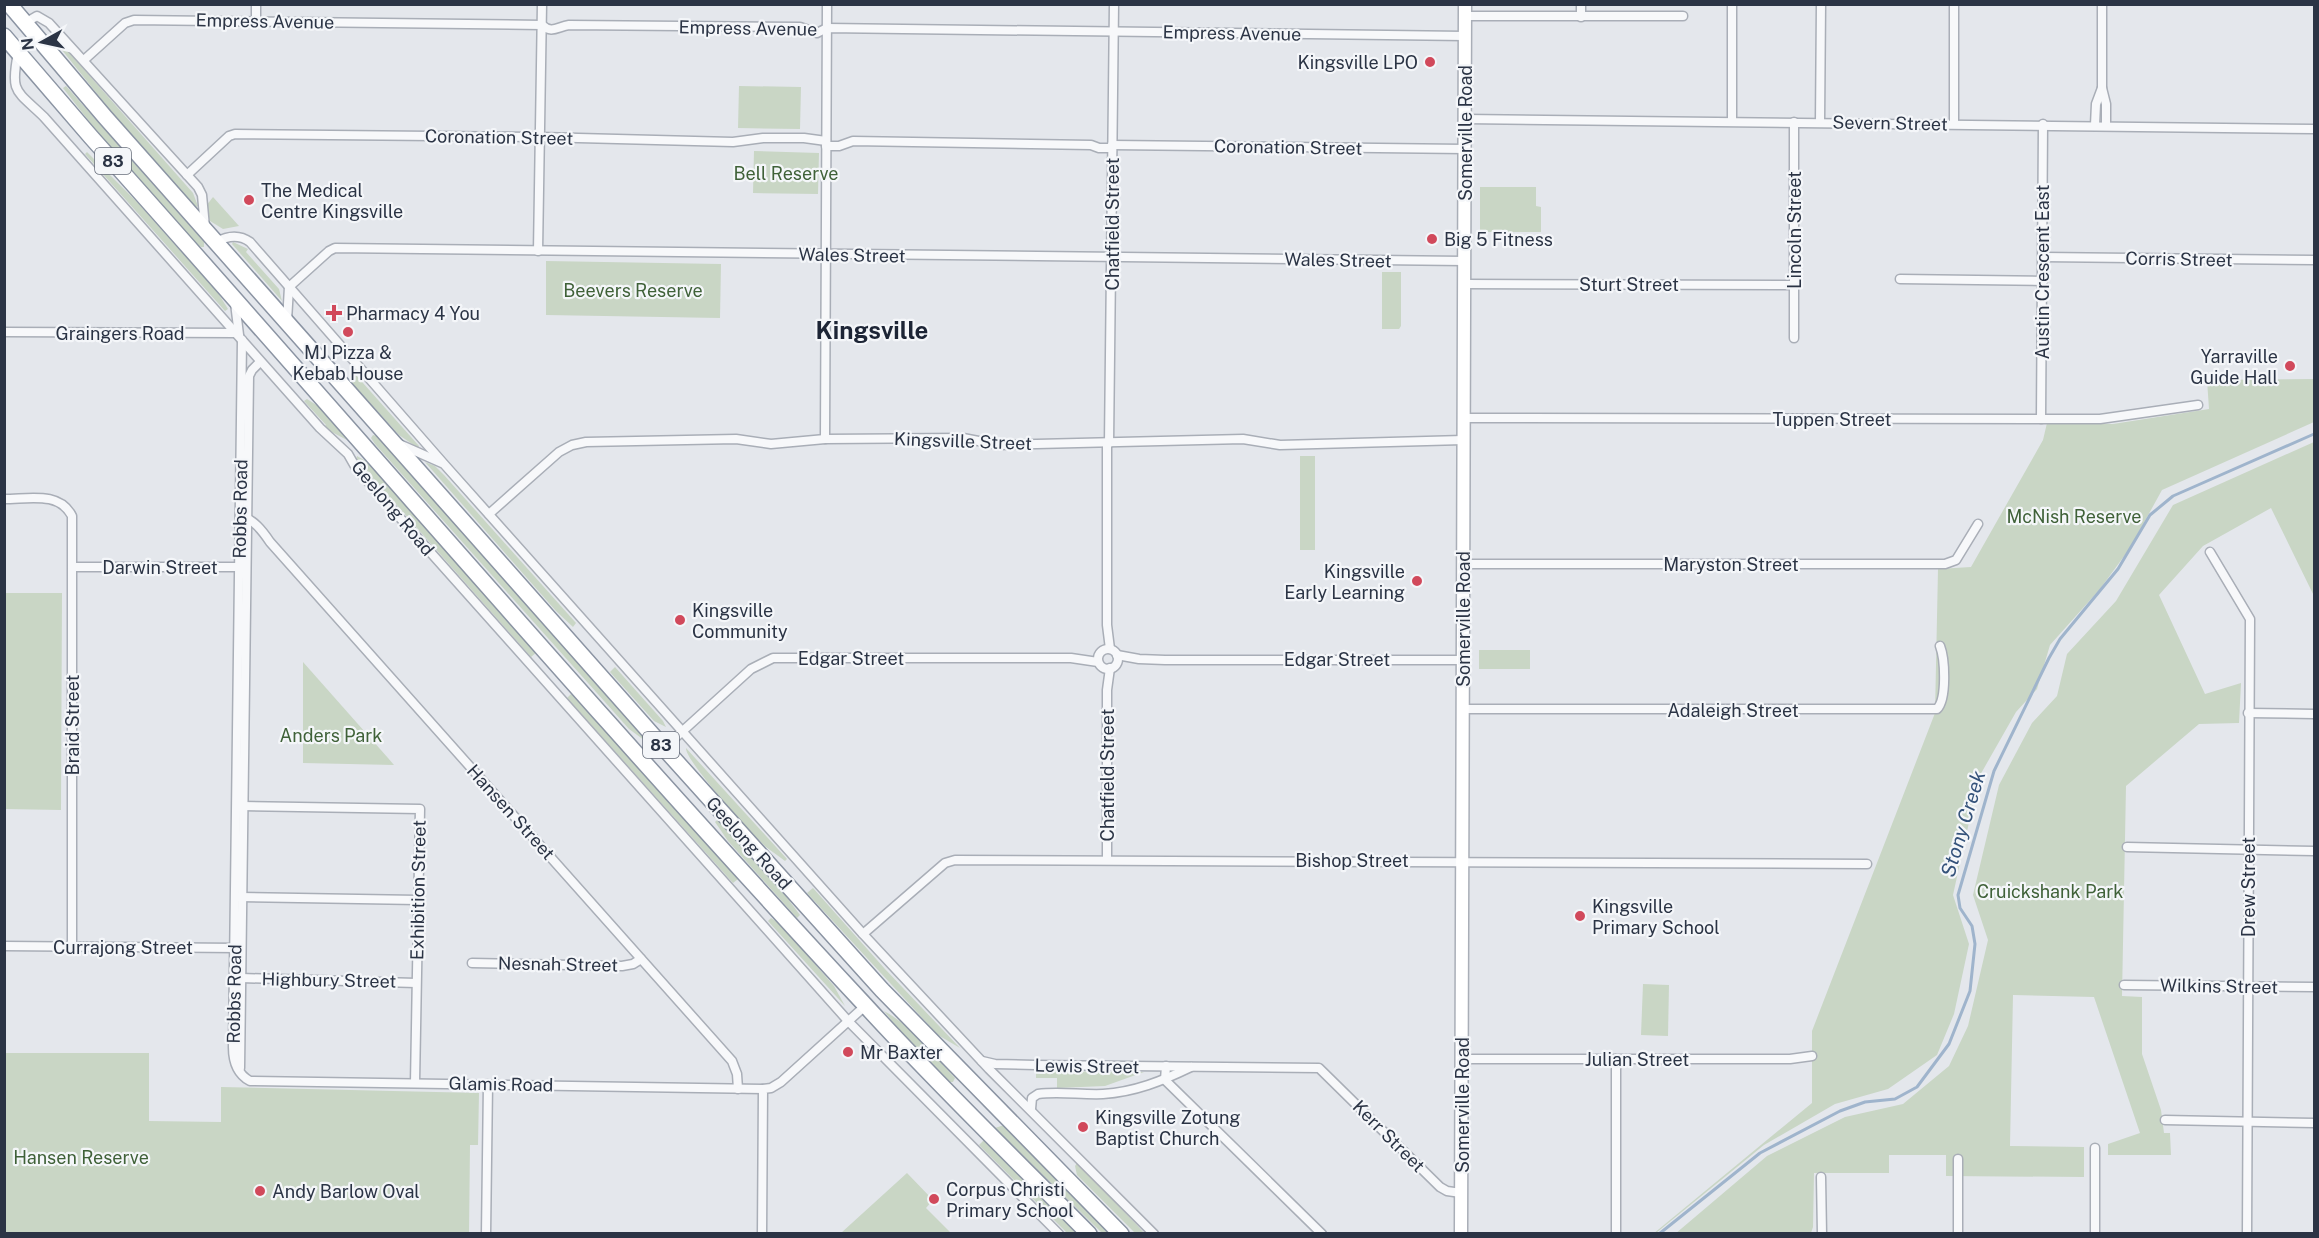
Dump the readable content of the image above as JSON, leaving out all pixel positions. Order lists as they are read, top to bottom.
{
  "streets": {
    "highway": ["83", "Geelong Road"],
    "main road": ["Somerville Road"],
    "street": [
      "Empress Avenue",
      "Severn Street",
      "Coronation Street",
      "Chatfield Street",
      "Lincoln Street",
      "Wales Street",
      "Corris Street",
      "Austin Crescent East",
      "Sturt Street",
      "Graingers Road",
      "Tuppen Street",
      "Kingsville Street",
      "Robbs Road",
      "Maryston Street",
      "Darwin Street",
      "Edgar Street",
      "Adaleigh Street",
      "Braid Street",
      "Hansen Street",
      "Bishop Street",
      "Drew Street",
      "Exhibition Street",
      "Currajong Street",
      "Nesnah Street",
      "Highbury Street",
      "Wilkins Street",
      "Julian Street",
      "Lewis Street",
      "Glamis Road",
      "Kerr Street"
    ]
  },
  "crossings": [
    ["Empress Avenue", "Somerville Road"],
    ["Empress Avenue", "Chatfield Street"],
    ["Severn Street", "Somerville Road"],
    ["Severn Street", "Lincoln Street"],
    ["Severn Street", "Austin Crescent East"],
    ["Somerville Road", "Coronation Street"],
    ["Somerville Road", "Wales Street"],
    ["Somerville Road", "Sturt Street"],
    ["Somerville Road", "Tuppen Street"],
    ["Somerville Road", "Kingsville Street"],
    ["Somerville Road", "Maryston Street"],
    ["Somerville Road", "Edgar Street"],
    ["Somerville Road", "Adaleigh Street"],
    ["Somerville Road", "Bishop Street"],
    ["Somerville Road", "Julian Street"],
    ["Somerville Road", "Kerr Street"],
    ["Coronation Street", "Chatfield Street"],
    ["Chatfield Street", "Wales Street"],
    ["Chatfield Street", "Kingsville Street"],
    ["Chatfield Street", "Edgar Street"],
    ["Chatfield Street", "Bishop Street"],
    ["Lincoln Street", "Sturt Street"],
    ["Wales Street", "Geelong Road"],
    ["Corris Street", "Austin Crescent East"],
    ["Austin Crescent East", "Tuppen Street"],
    ["Graingers Road", "Geelong Road"],
    ["Graingers Road", "Robbs Road"],
    ["Kingsville Street", "Geelong Road"],
    ["Geelong Road", "Robbs Road"],
    ["Geelong Road", "Edgar Street"],
    ["Geelong Road", "Bishop Street"],
    ["Geelong Road", "Lewis Street"],
    ["Robbs Road", "Darwin Street"],
    ["Robbs Road", "Hansen Street"],
    ["Robbs Road", "Exhibition Street"],
    ["Robbs Road", "Currajong Street"],
    ["Robbs Road", "Highbury Street"],
    ["Robbs Road", "Glamis Road"],
    ["Darwin Street", "Braid Street"],
    ["Braid Street", "Currajong Street"],
    ["Hansen Street", "Nesnah Street"],
    ["Hansen Street", "Glamis Road"],
    ["Drew Street", "Wilkins Street"],
    ["Exhibition Street", "Highbury Street"],
    ["Exhibition Street", "Glamis Road"],
    ["Lewis Street", "Kerr Street"]
  ],
  "districts": ["Kingsville"],
  "water": ["Stony Creek"],
  "parks": [
    "Bell Reserve",
    "Beevers Reserve",
    "McNish Reserve",
    "Anders Park",
    "Cruickshank Park",
    "Hansen Reserve"
  ],
  "places": {
    "other": [
      "Kingsville LPO",
      "The Medical Centre Kingsville",
      "Big 5 Fitness",
      "MJ Pizza & Kebab House",
      "Yarraville Guide Hall",
      "Kingsville Early Learning",
      "Kingsville Community",
      "Kingsville Primary School",
      "Mr Baxter",
      "Kingsville Zotung Baptist Church",
      "Andy Barlow Oval",
      "Corpus Christi Primary School"
    ],
    "health": ["Pharmacy 4 You"]
  },
  "north": "left"
}
